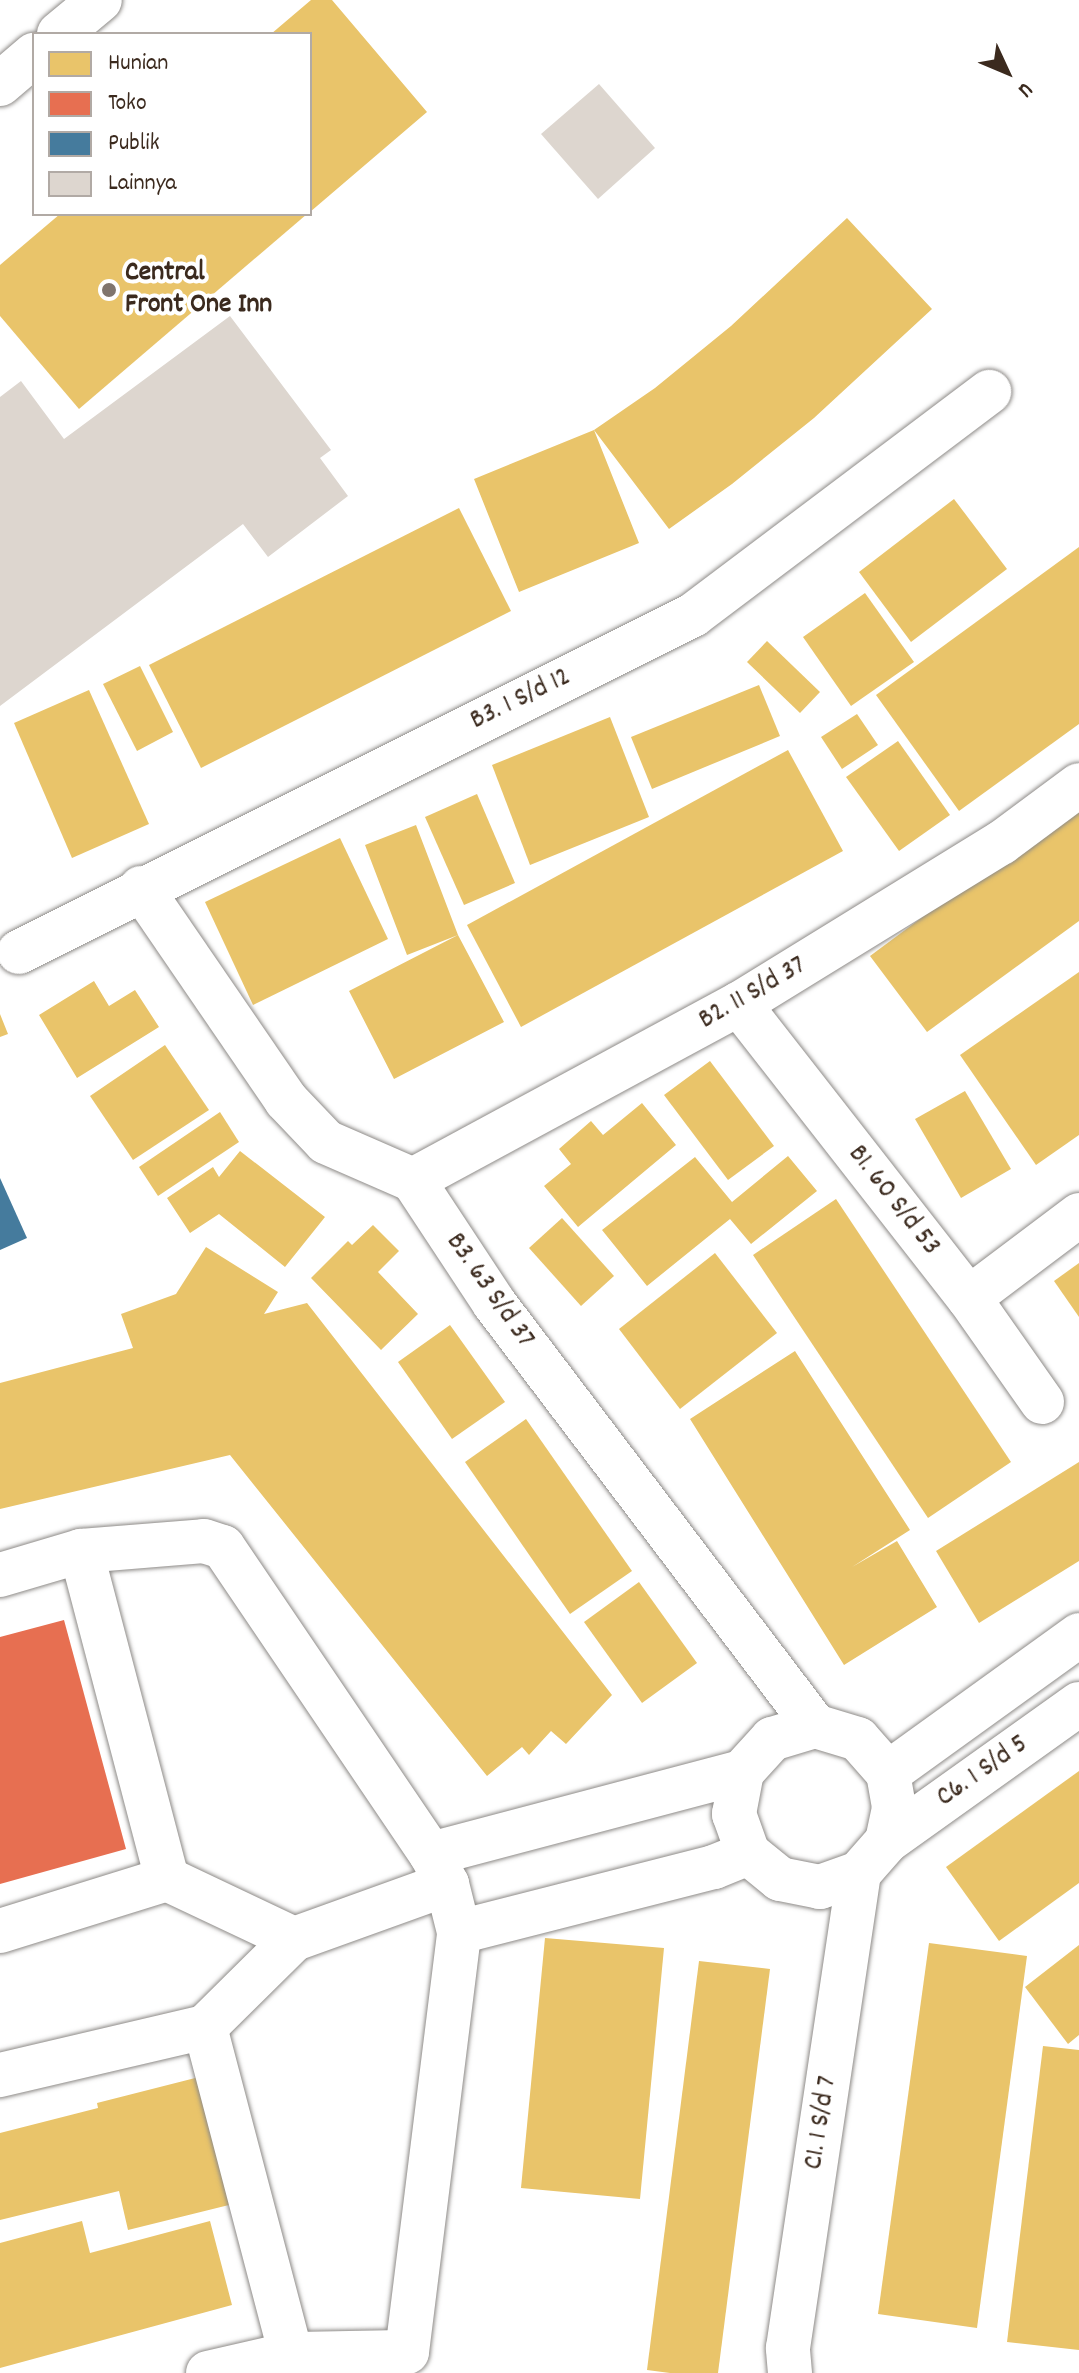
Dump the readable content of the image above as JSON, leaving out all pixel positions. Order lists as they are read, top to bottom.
{
  "streets": {
    "street": [
      "B3. 1 S/d 12",
      "B2. 11 S/d 37",
      "B1. 60 S/d 53",
      "B3. 63 S/d 37",
      "C6. 1 S/d 5",
      "C1. 1 S/d 7"
    ]
  },
  "crossings": [
    ["B2. 11 S/d 37", "B1. 60 S/d 53"],
    ["B2. 11 S/d 37", "B3. 63 S/d 37"],
    ["B3. 63 S/d 37", "C6. 1 S/d 5"],
    ["B3. 63 S/d 37", "C1. 1 S/d 7"],
    ["C6. 1 S/d 5", "C1. 1 S/d 7"]
  ],
  "places": ["Central Front One Inn"],
  "legend": [
    "Hunian",
    "Toko",
    "Publik",
    "Lainnya"
  ],
  "north": "bottom right"
}
